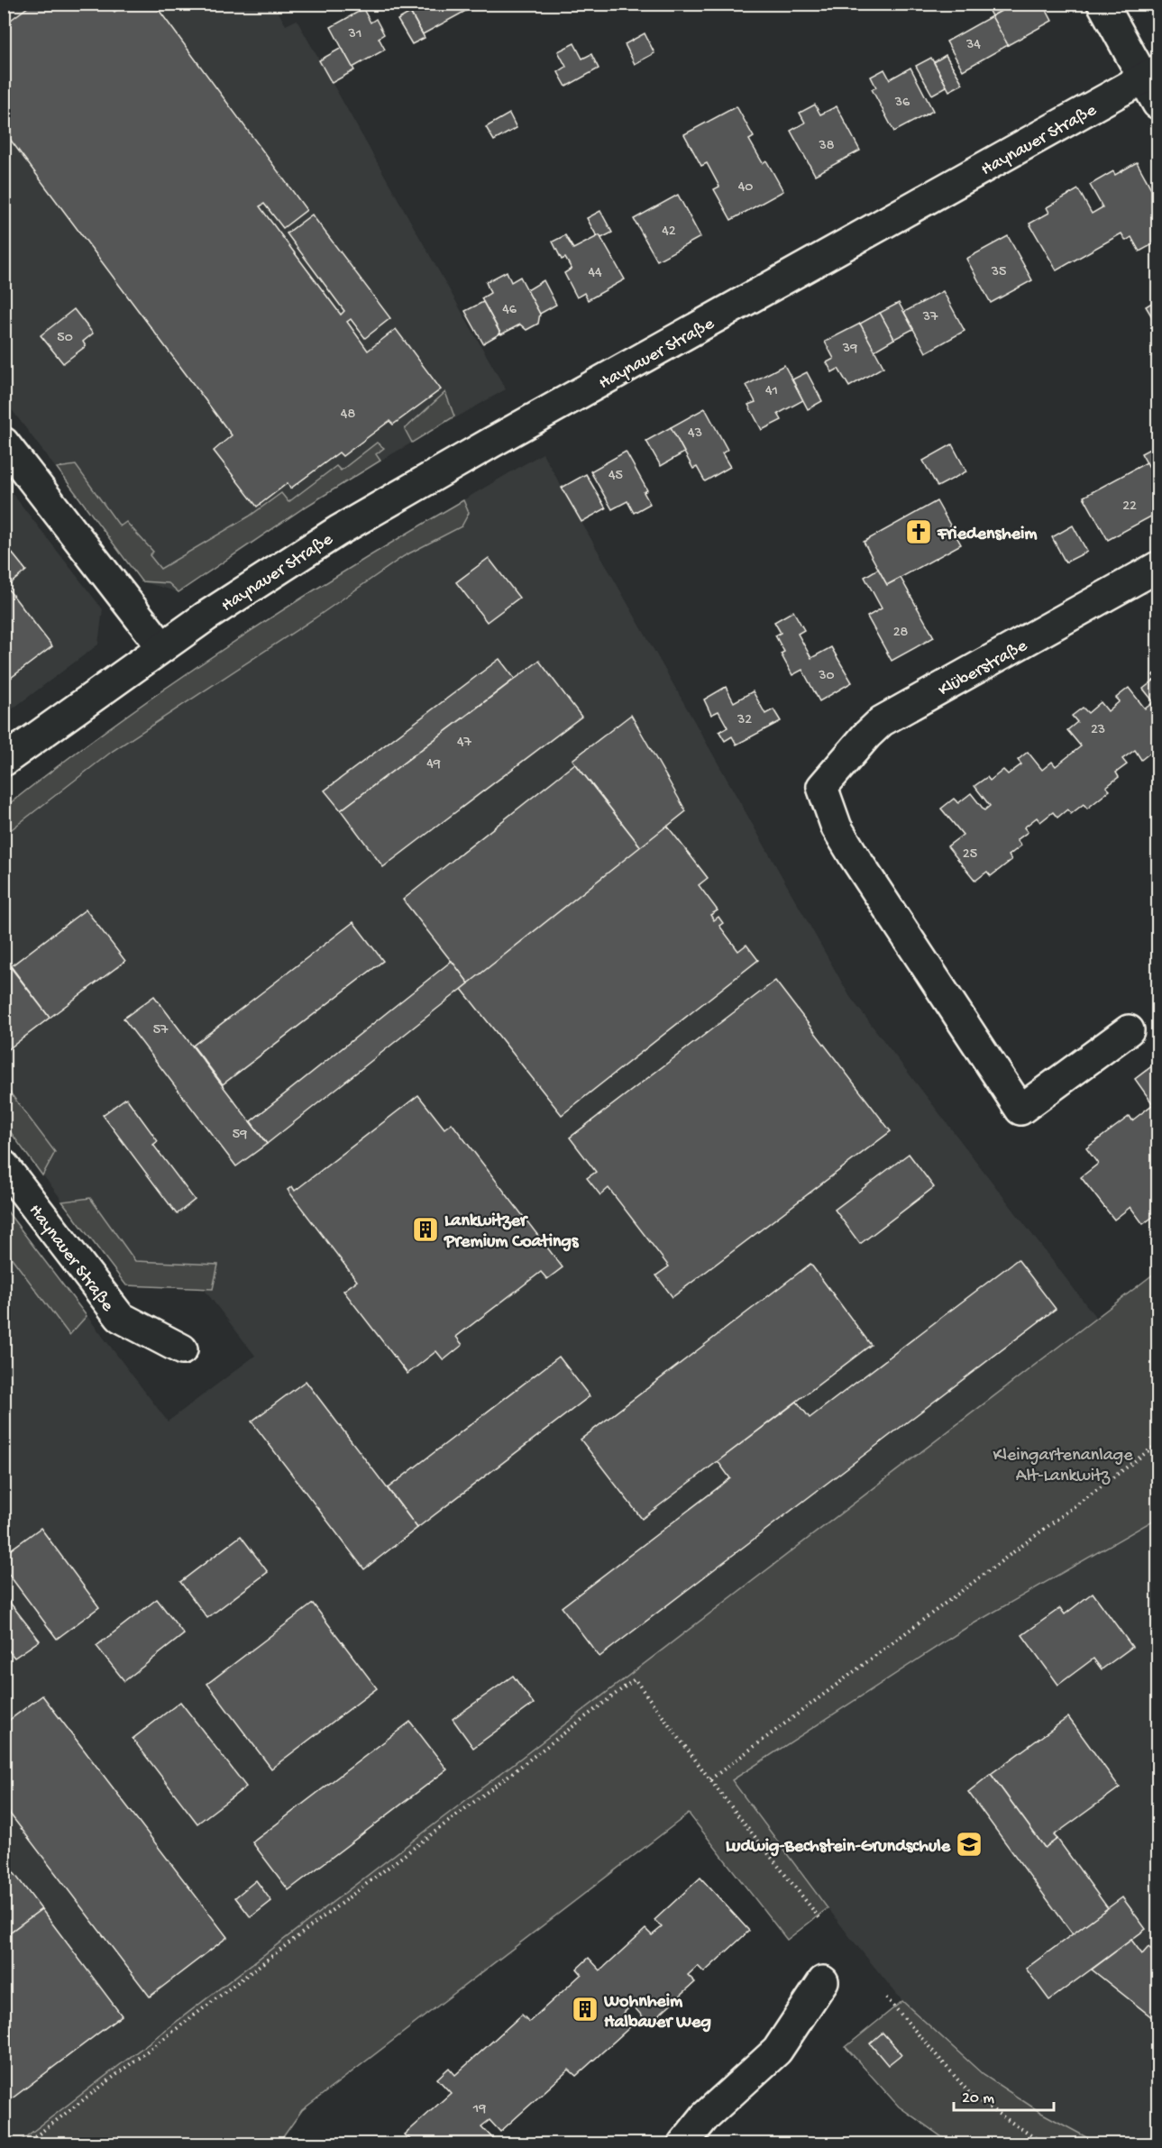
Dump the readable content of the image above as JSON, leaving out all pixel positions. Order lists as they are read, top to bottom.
{
  "streets": {
    "street": ["Haynauer Straße", "Klüberstraße"]
  },
  "parks": ["Kleingartenanlage Alt-Lankwitz"],
  "places": {
    "church": ["Friedensheim"],
    "building": ["Lankwitzer Premium Coatings", "Wohnheim Halbauer Weg"],
    "school or university": ["Ludwig-Bechstein-Grundschule"]
  },
  "house_numbers": [
    "31",
    "34",
    "36",
    "38",
    "40",
    "42",
    "35",
    "44",
    "46",
    "37",
    "50",
    "39",
    "41",
    "48",
    "43",
    "45",
    "22",
    "28",
    "30",
    "32",
    "23",
    "47",
    "49",
    "25",
    "57",
    "59",
    "19"
  ],
  "scale_bar": "20 m"
}
